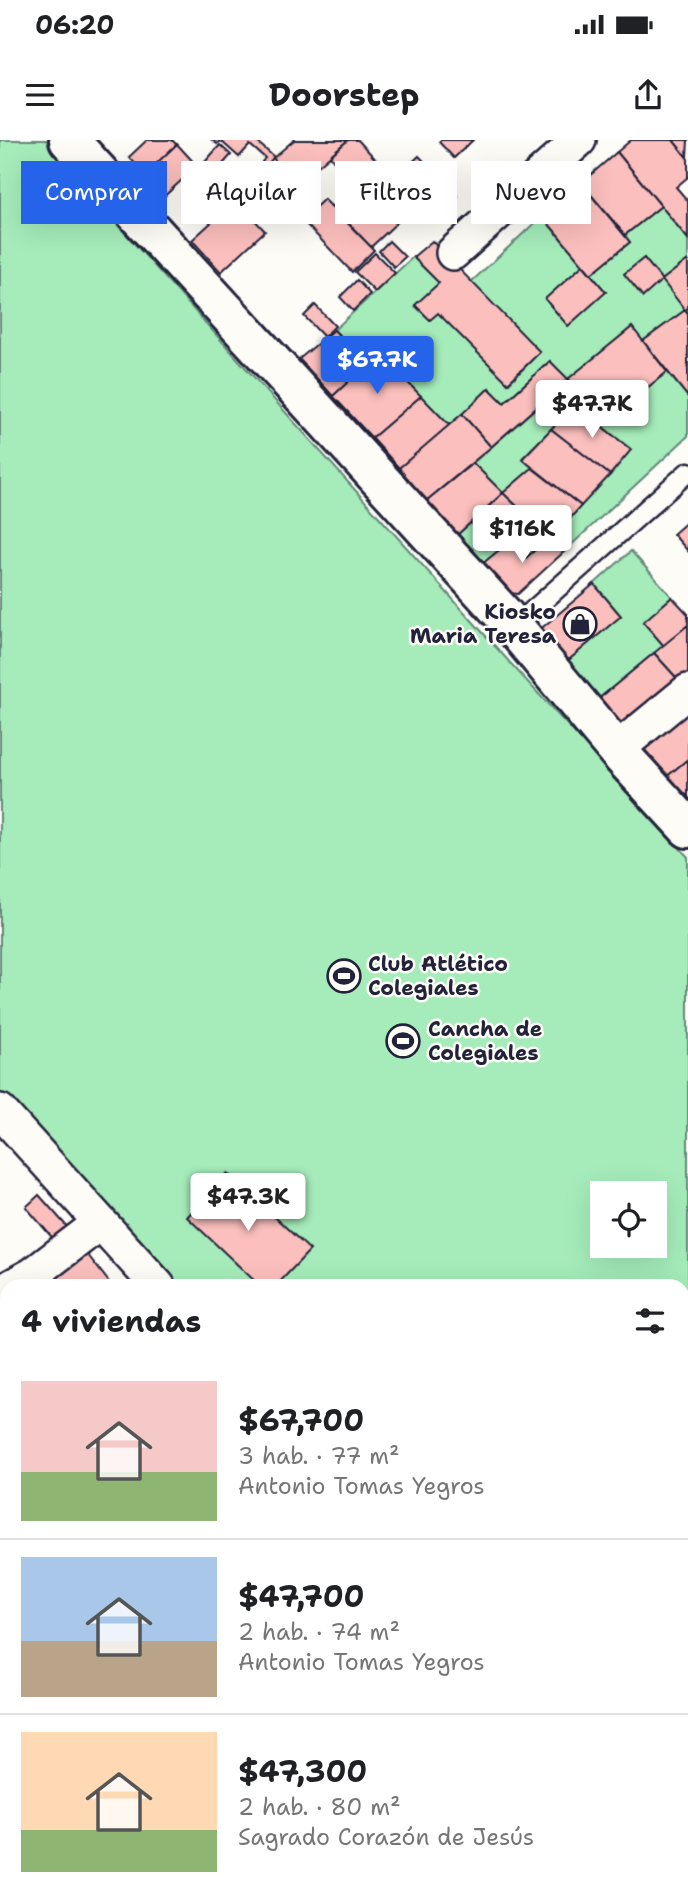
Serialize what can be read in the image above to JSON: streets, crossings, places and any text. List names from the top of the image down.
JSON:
{
  "places": {
    "shop": ["Kiosko Maria Teresa"],
    "sports": ["Club Atlético Colegiales", "Cancha de Colegiales"]
  },
  "page": {
    "status": "06:20",
    "header": "Doorstep",
    "chip": [
      "Comprar",
      "Alquilar",
      "Filtros",
      "Nuevo"
    ],
    "price": [
      "$67.7K",
      "$47.7K",
      "$116K",
      "$47.3K"
    ],
    "heading": "4 viviendas",
    "list": [
      {
        "name": "$67,700",
        "note": "3 hab. · 77 m² · Antonio Tomas Yegros"
      },
      {
        "name": "$47,700",
        "note": "2 hab. · 74 m² · Antonio Tomas Yegros"
      },
      {
        "name": "$47,300",
        "note": "2 hab. · 80 m² · Sagrado Corazón de Jesús"
      }
    ]
  }
}
